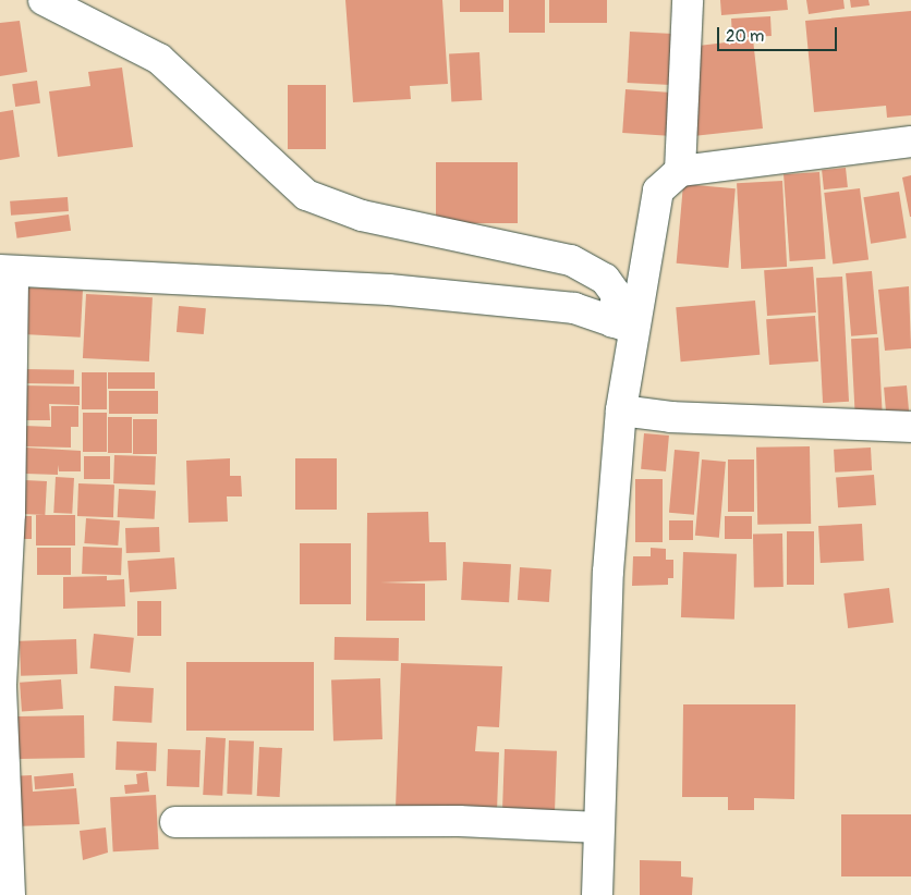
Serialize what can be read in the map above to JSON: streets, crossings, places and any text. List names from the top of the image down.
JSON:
{
  "scale_bar": "20 m"
}
